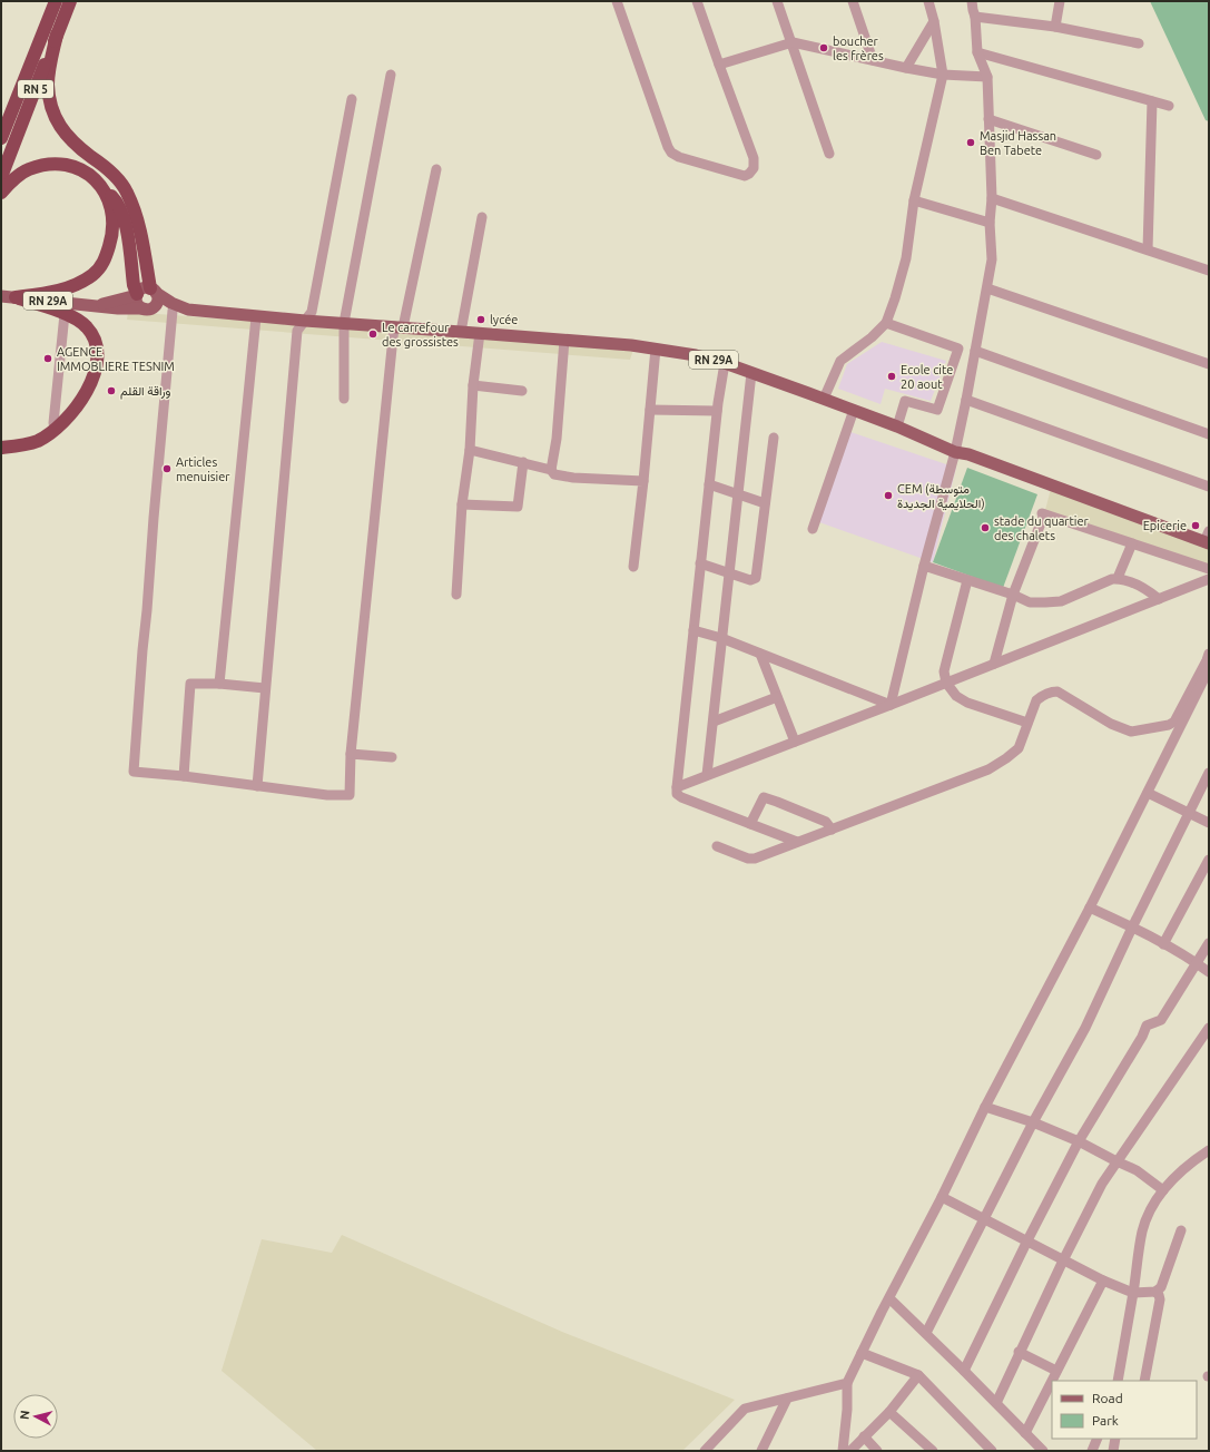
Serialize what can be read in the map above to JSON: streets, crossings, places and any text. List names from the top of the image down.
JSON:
{
  "streets": {
    "highway": ["RN 5"],
    "main road": ["RN 29A"]
  },
  "places": [
    "boucher les frères",
    "Masjid Hassan Ben Tabete",
    "lycée",
    "Le carrefour des grossistes",
    "AGENCE IMMOBLIERE TESNIM",
    "Ecole cite 20 aout",
    "وراقة القلم",
    "Articles menuisier",
    "CEM (متوسطة الحلايمية الجديدة)",
    "Epicerie",
    "stade du quartier des chalets"
  ],
  "legend": ["Road", "Park"],
  "north": "left"
}
